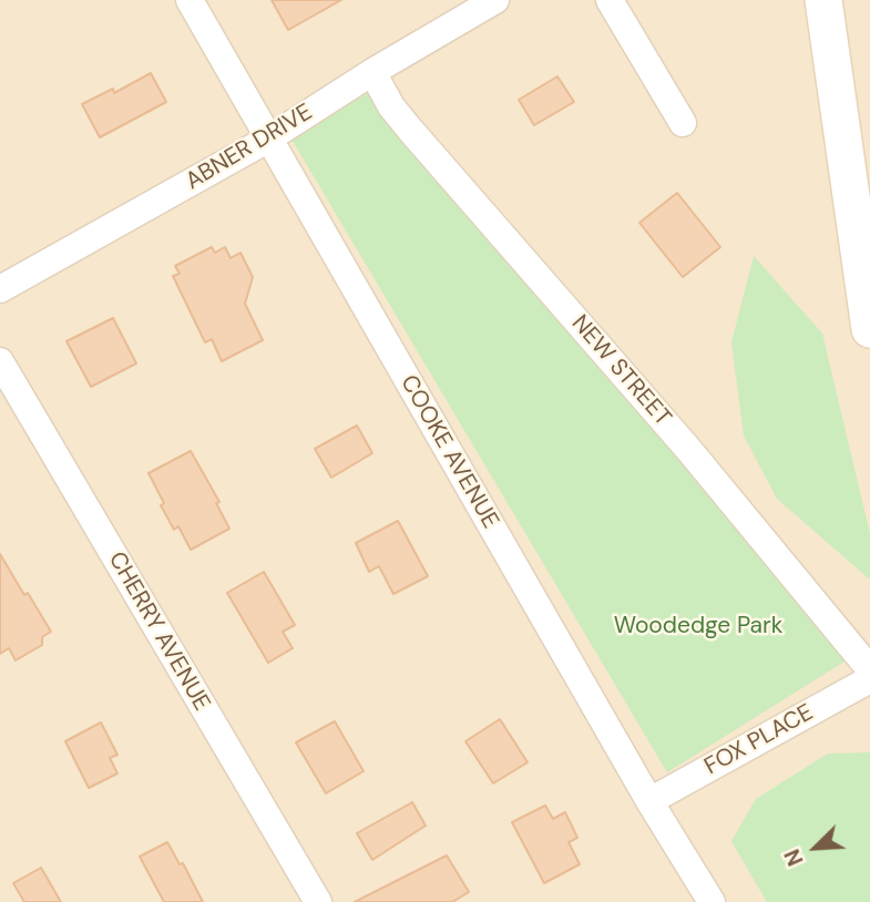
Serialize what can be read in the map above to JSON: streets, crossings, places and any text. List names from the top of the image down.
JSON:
{
  "streets": {
    "street": [
      "ABNER DRIVE",
      "NEW STREET",
      "COOKE AVENUE",
      "CHERRY AVENUE",
      "FOX PLACE"
    ]
  },
  "crossings": [
    ["ABNER DRIVE", "NEW STREET"],
    ["ABNER DRIVE", "COOKE AVENUE"],
    ["COOKE AVENUE", "FOX PLACE"]
  ],
  "parks": ["Woodedge Park"],
  "north": "bottom left"
}
